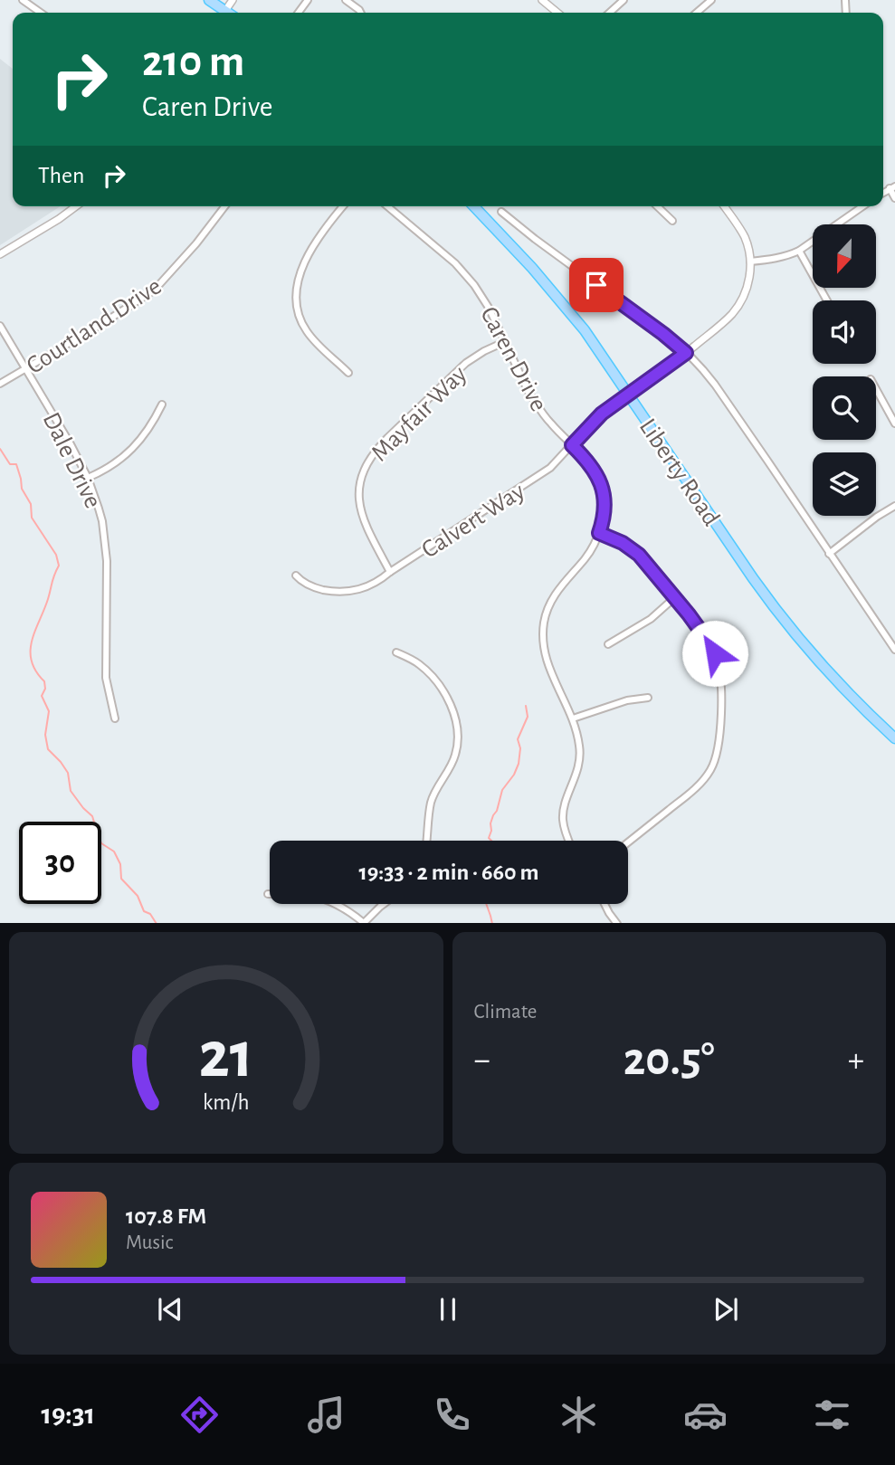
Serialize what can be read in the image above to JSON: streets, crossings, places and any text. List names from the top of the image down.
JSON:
{
  "streets": {
    "main road": ["Liberty Road"],
    "street": [
      "Courtland Drive",
      "Caren Drive",
      "Mayfair Way",
      "Dale Drive",
      "Calvert Way"
    ]
  },
  "crossings": [
    ["Courtland Drive", "Dale Drive"],
    ["Caren Drive", "Mayfair Way"],
    ["Caren Drive", "Calvert Way"],
    ["Mayfair Way", "Calvert Way"],
    ["Liberty Road", "Calvert Way"]
  ],
  "north": "bottom",
  "page": {
    "turn": ["210 m", "Caren Drive"],
    "then": "Then",
    "limit": "30",
    "trip": "19:33 · 2 min · 660 m",
    "tile": "Climate",
    "heat": ["−", "20.5°", "+"],
    "song": ["107.8 FM", "Music"],
    "tabs": "19:31",
    "gauge": ["21", "km/h"]
  }
}
